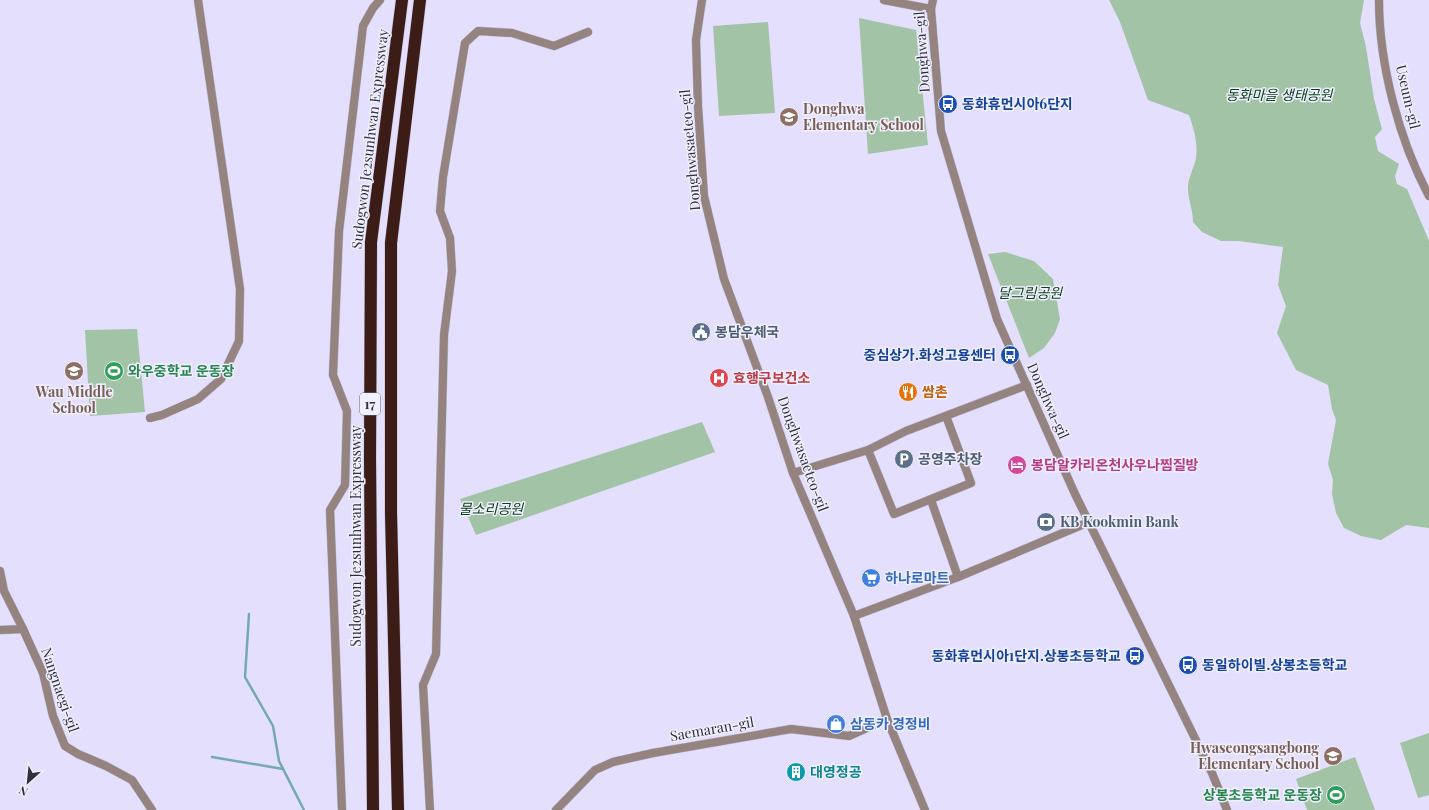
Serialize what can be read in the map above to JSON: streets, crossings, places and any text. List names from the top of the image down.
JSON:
{
  "streets": {
    "highway": ["Sudogwon Je2sunhwan Expressway", "17"],
    "street": [
      "Donghwa-gil",
      "Useum-gil",
      "Donghwasaeteo-gil",
      "Nangnaegi-gil",
      "Saemaran-gil"
    ]
  },
  "crossings": [
    ["Donghwasaeteo-gil", "Saemaran-gil"]
  ],
  "parks": ["동화마을 생태공원", "달그림공원", "물소리공원"],
  "places": {
    "bus stop": [
      "동화휴먼시아6단지",
      "중심상가.화성고용센터",
      "동화휴먼시아1단지.상봉초등학교",
      "동일하이빌.상봉초등학교"
    ],
    "school or university": ["Donghwa Elementary School", "Wau Middle School", "Hwaseongsangbong Elementary School"],
    "public building": ["봉담우체국"],
    "sports": ["와우중학교 운동장", "상봉초등학교 운동장"],
    "hospital": ["효행구보건소"],
    "restaurant": ["쌈촌"],
    "parking": ["공영주차장"],
    "hotel": ["봉담알카리온천사우나찜질방"],
    "bank": ["KB Kookmin Bank"],
    "supermarket": ["하나로마트"],
    "shop": ["삼동카 경정비"],
    "building": ["대영정공"]
  },
  "north": "bottom left"
}
